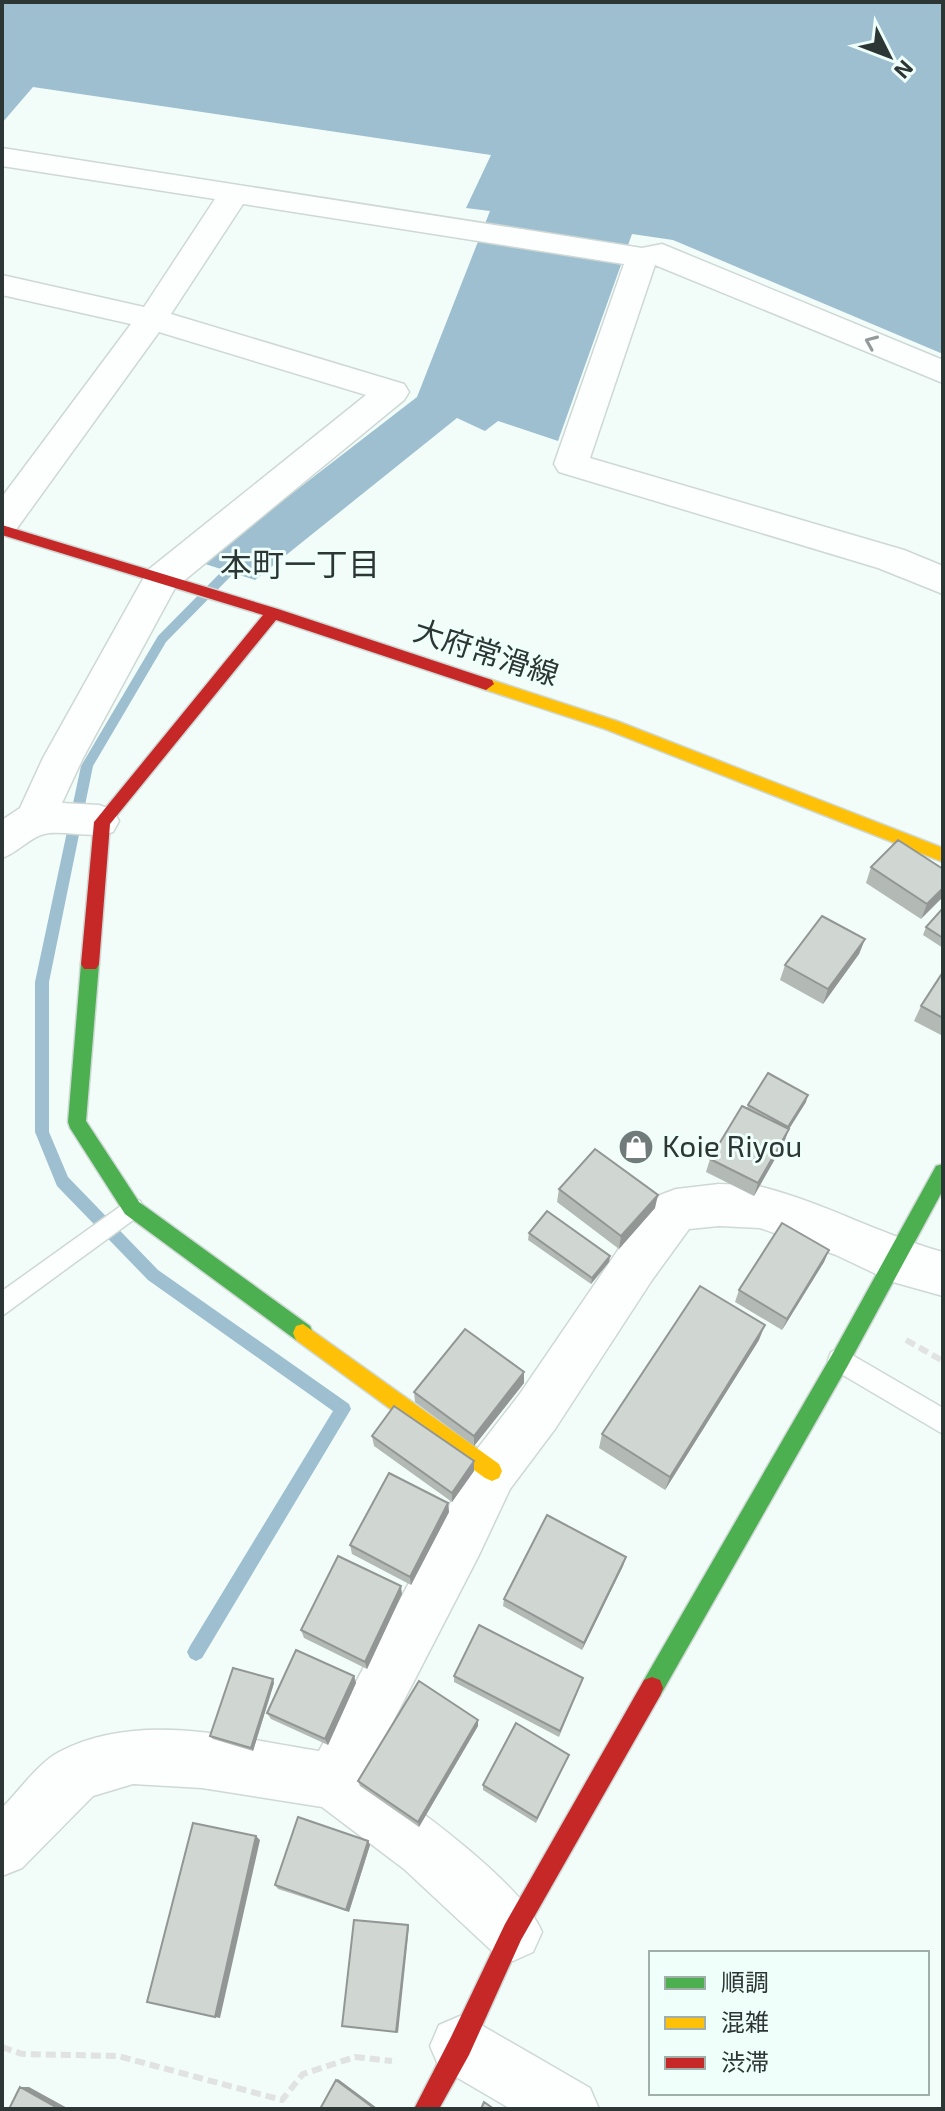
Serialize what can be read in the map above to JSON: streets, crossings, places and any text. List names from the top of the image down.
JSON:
{
  "streets": {
    "street": ["大府常滑線"]
  },
  "districts": ["本町一丁目"],
  "places": {
    "shop": ["Koie Riyou"]
  },
  "legend": ["順調", "混雑", "渋滞"],
  "north": "bottom right"
}
